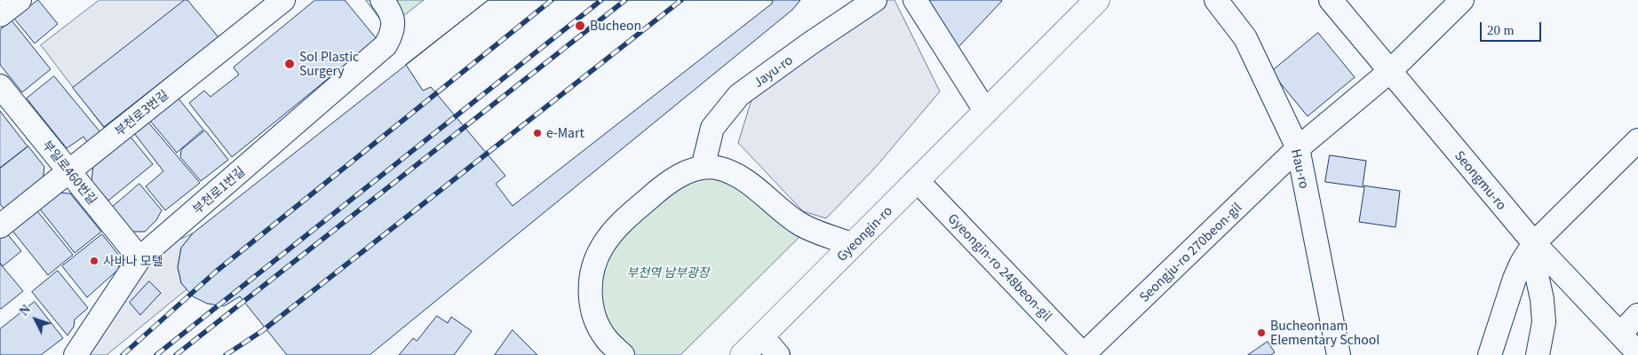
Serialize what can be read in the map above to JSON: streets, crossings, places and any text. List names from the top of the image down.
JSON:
{
  "streets": {
    "main road": ["Gyeongin-ro"],
    "street": [
      "Jayu-ro",
      "부천로3번길",
      "Hau-ro",
      "부일로460번길",
      "Seongmu-ro",
      "부천로1번길",
      "Seongju-ro 270beon-gil",
      "Gyeongin-ro 248beon-gil"
    ]
  },
  "crossings": [
    ["부천로3번길", "부일로460번길"],
    ["Hau-ro", "Seongju-ro 270beon-gil"],
    ["부일로460번길", "부천로1번길"],
    ["Seongmu-ro", "Seongju-ro 270beon-gil"],
    ["Gyeongin-ro", "Gyeongin-ro 248beon-gil"],
    ["Seongju-ro 270beon-gil", "Gyeongin-ro 248beon-gil"]
  ],
  "parks": ["부천역 남부광장"],
  "places": [
    "Bucheon",
    "Sol Plastic Surgery",
    "e-Mart",
    "사바나 모텔",
    "Bucheonnam Elementary School"
  ],
  "scale_bar": "20 m",
  "north": "top left"
}
